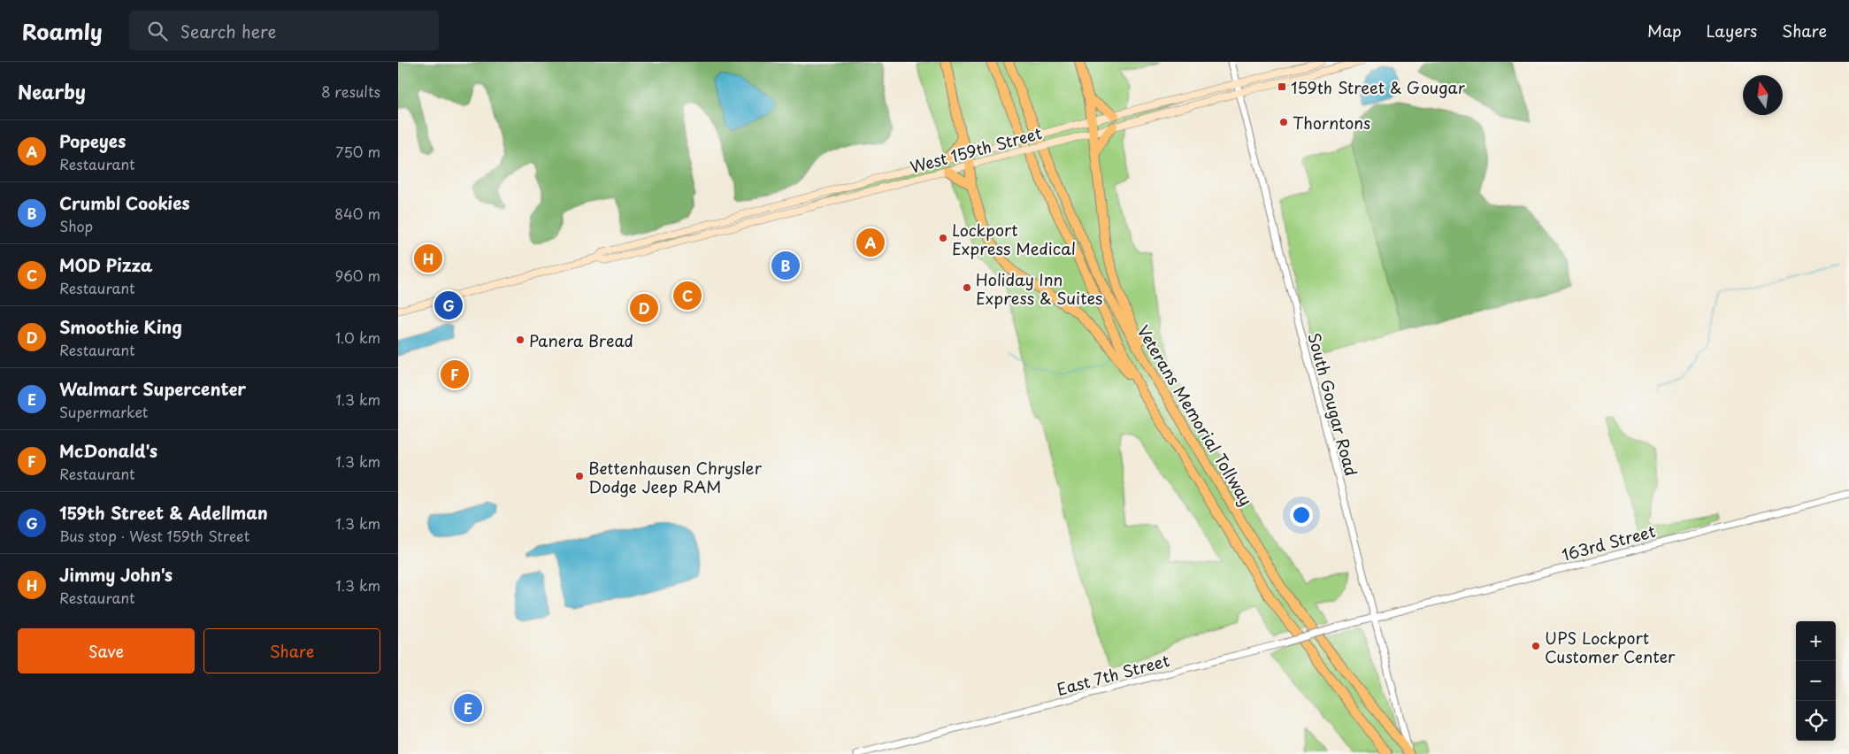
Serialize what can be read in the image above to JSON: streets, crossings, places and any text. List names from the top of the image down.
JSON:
{
  "streets": {
    "highway": ["Veterans Memorial Tollway"],
    "main road": ["West 159th Street"],
    "street": ["South Gougar Road", "163rd Street", "East 7th Street"]
  },
  "crossings": [
    ["West 159th Street", "South Gougar Road"],
    ["South Gougar Road", "Veterans Memorial Tollway"],
    ["South Gougar Road", "163rd Street"],
    ["South Gougar Road", "East 7th Street"],
    ["163rd Street", "East 7th Street"]
  ],
  "places": {
    "transit": ["159th Street & Gougar"],
    "other": [
      "Thorntons",
      "Lockport Express Medical",
      "Holiday Inn Express & Suites",
      "Panera Bread",
      "Bettenhausen Chrysler Dodge Jeep RAM",
      "UPS Lockport Customer Center"
    ]
  },
  "north": "top",
  "page": {
    "header": "Roamly",
    "search": "Search here",
    "nav": ["Map", "Layers", "Share"],
    "heading": ["Nearby", "8 results"],
    "list": [
      {
        "mark": "A",
        "name": "Popeyes",
        "note": "Restaurant",
        "value": "750 m"
      },
      {
        "mark": "B",
        "name": "Crumbl Cookies",
        "note": "Shop",
        "value": "840 m"
      },
      {
        "mark": "C",
        "name": "MOD Pizza",
        "note": "Restaurant",
        "value": "960 m"
      },
      {
        "mark": "D",
        "name": "Smoothie King",
        "note": "Restaurant",
        "value": "1.0 km"
      },
      {
        "mark": "E",
        "name": "Walmart Supercenter",
        "note": "Supermarket",
        "value": "1.3 km"
      },
      {
        "mark": "F",
        "name": "McDonald's",
        "note": "Restaurant",
        "value": "1.3 km"
      },
      {
        "mark": "G",
        "name": "159th Street & Adellman",
        "note": "Bus stop · West 159th Street",
        "value": "1.3 km"
      },
      {
        "mark": "H",
        "name": "Jimmy John's",
        "note": "Restaurant",
        "value": "1.3 km"
      }
    ],
    "pins": [
      "A",
      "H",
      "B",
      "C",
      "G",
      "D",
      "F",
      "E"
    ],
    "buttons": ["Save", "Share"],
    "map_buttons": ["+", "−"]
  }
}
